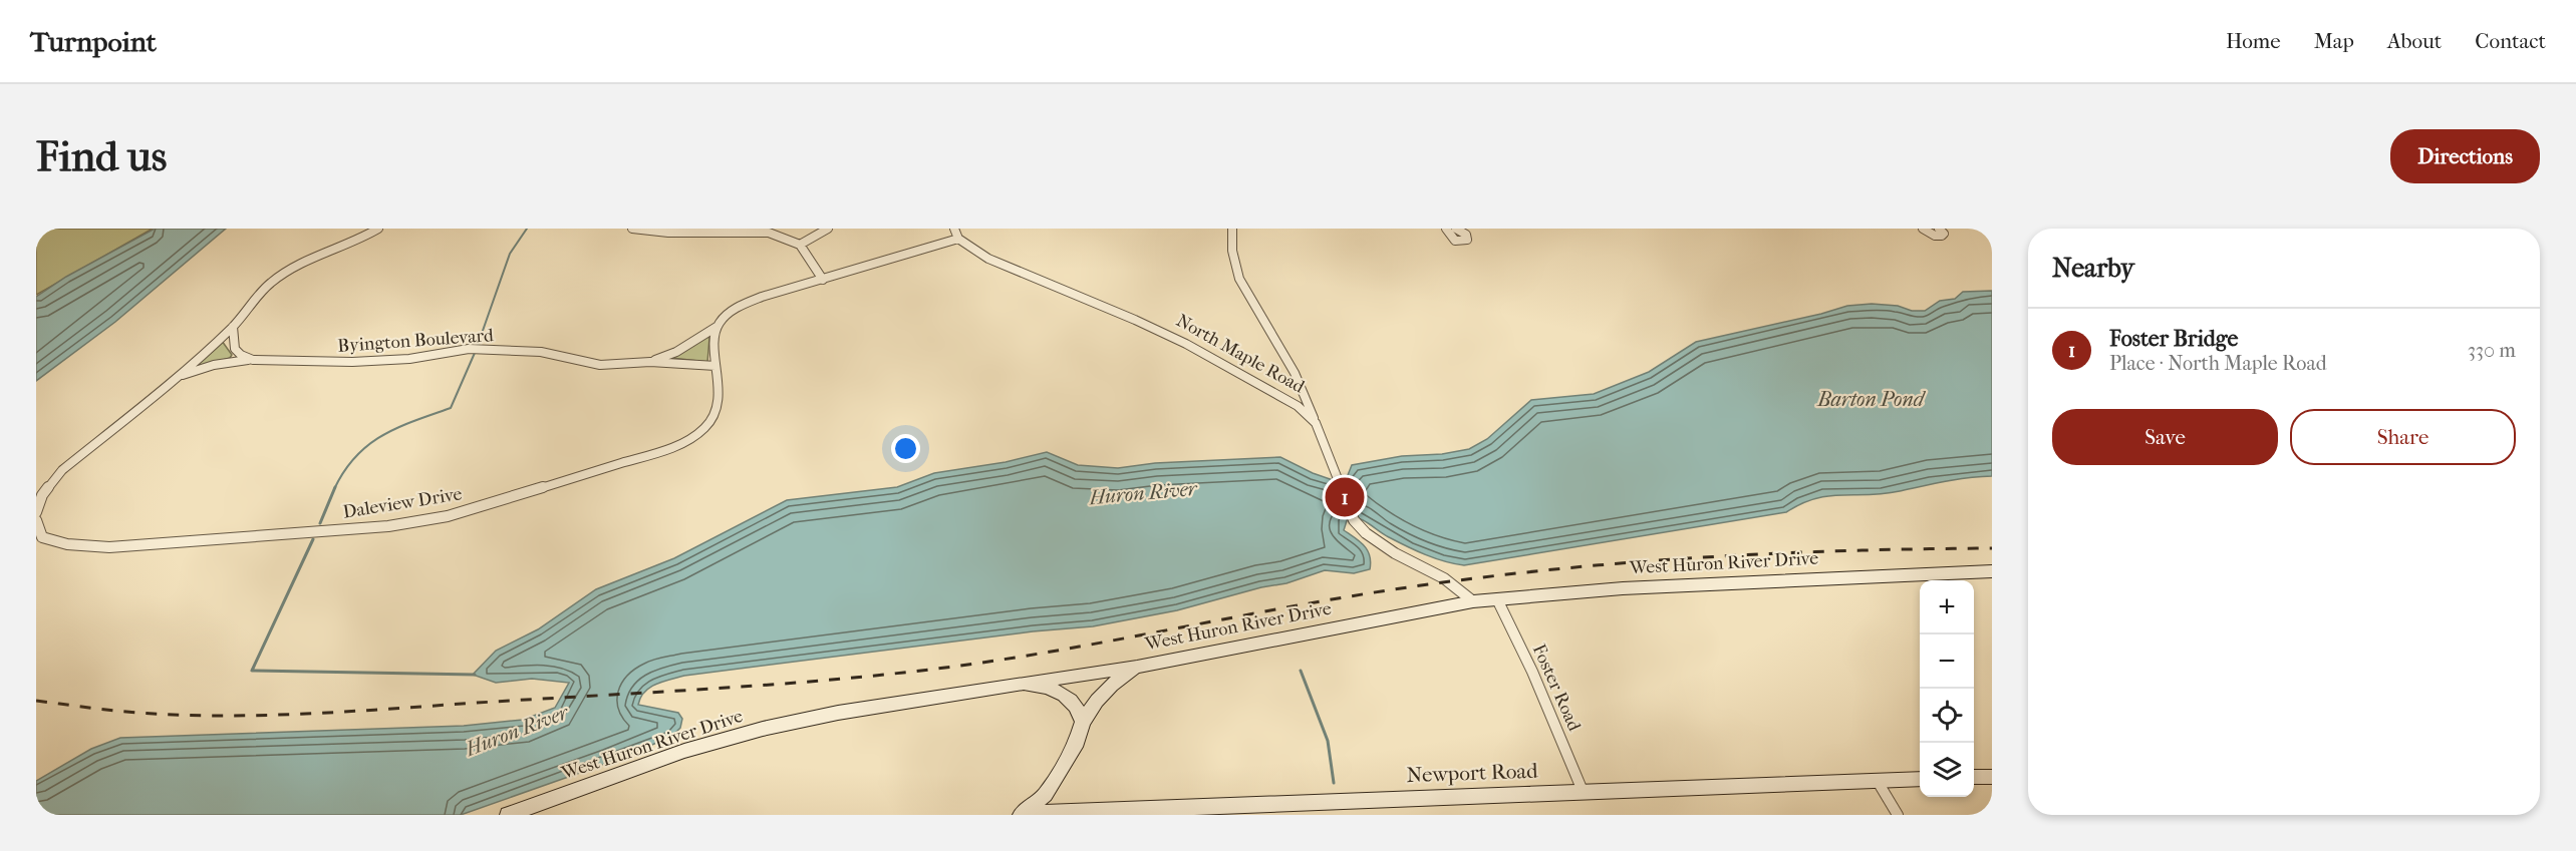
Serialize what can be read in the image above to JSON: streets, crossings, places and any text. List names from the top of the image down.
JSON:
{
  "streets": {
    "street": [
      "Byington Boulevard",
      "North Maple Road",
      "Daleview Drive",
      "West Huron River Drive",
      "Foster Road",
      "Newport Road"
    ]
  },
  "crossings": [
    ["Byington Boulevard", "North Maple Road"],
    ["Byington Boulevard", "Daleview Drive"],
    ["North Maple Road", "West Huron River Drive"],
    ["West Huron River Drive", "Foster Road"],
    ["Foster Road", "Newport Road"]
  ],
  "water": ["Barton Pond", "Huron River"],
  "page": {
    "header": "Turnpoint",
    "nav": [
      "Home",
      "Map",
      "About",
      "Contact"
    ],
    "buttons": [
      "Directions",
      ["Save", "Share"]
    ],
    "title": "Find us",
    "heading": "Nearby",
    "list": [
      {
        "mark": "1",
        "name": "Foster Bridge",
        "note": "Place · North Maple Road",
        "value": "330 m"
      }
    ],
    "pins": "1",
    "map_buttons": ["+", "−"]
  }
}
